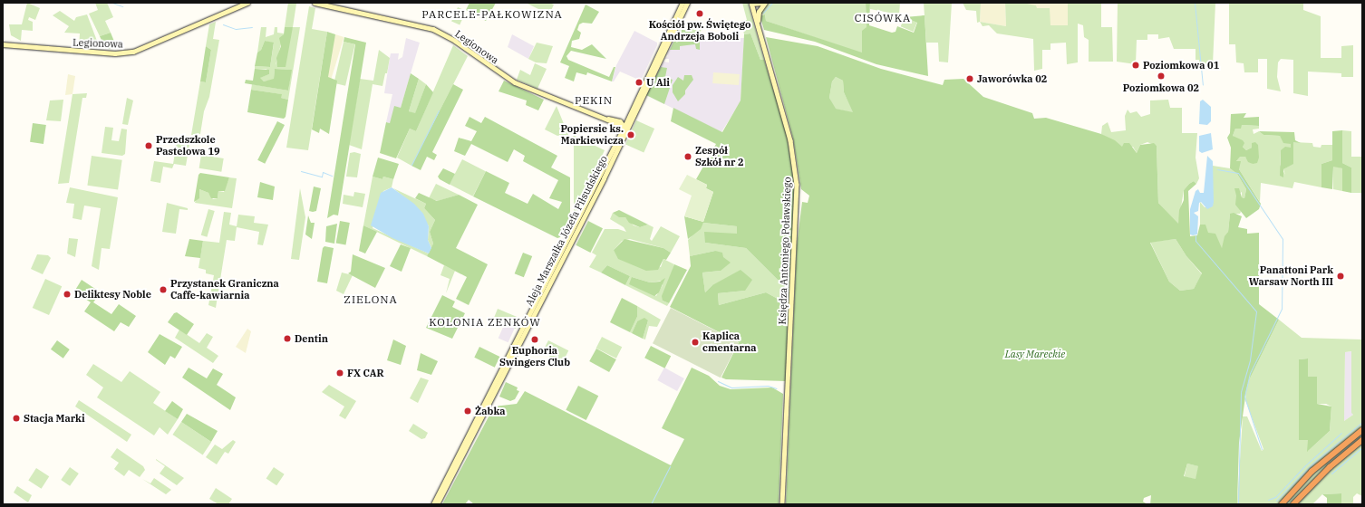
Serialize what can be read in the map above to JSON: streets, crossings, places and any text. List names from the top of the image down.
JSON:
{
  "streets": {
    "main road": ["Legionowa", "Aleja Marszałka Józefa Piłsudskiego", "Księdza Antoniego Poławskiego"]
  },
  "crossings": [
    ["Legionowa", "Aleja Marszałka Józefa Piłsudskiego"]
  ],
  "districts": [
    "PARCELE-PAŁKOWIZNA",
    "CISÓWKA",
    "PEKIN",
    "ZIELONA",
    "KOLONIA ZENKÓW"
  ],
  "parks": ["Lasy Mareckie"],
  "places": [
    "Kościół pw. Świętego Andrzeja Boboli",
    "Poziomkowa 01",
    "Poziomkowa 02",
    "Jaworówka 02",
    "U Ali",
    "Popiersie ks. Markiewicza",
    "Przedszkole Pastelowa 19",
    "Zespół Szkół nr 2",
    "Panattoni Park Warsaw North III",
    "Przystanek Graniczna Caffe-kawiarnia",
    "Deliktesy Noble",
    "Dentin",
    "Euphoria Swingers Club",
    "Kaplica cmentarna",
    "FX CAR",
    "Żabka",
    "Stacja Marki"
  ]
}
